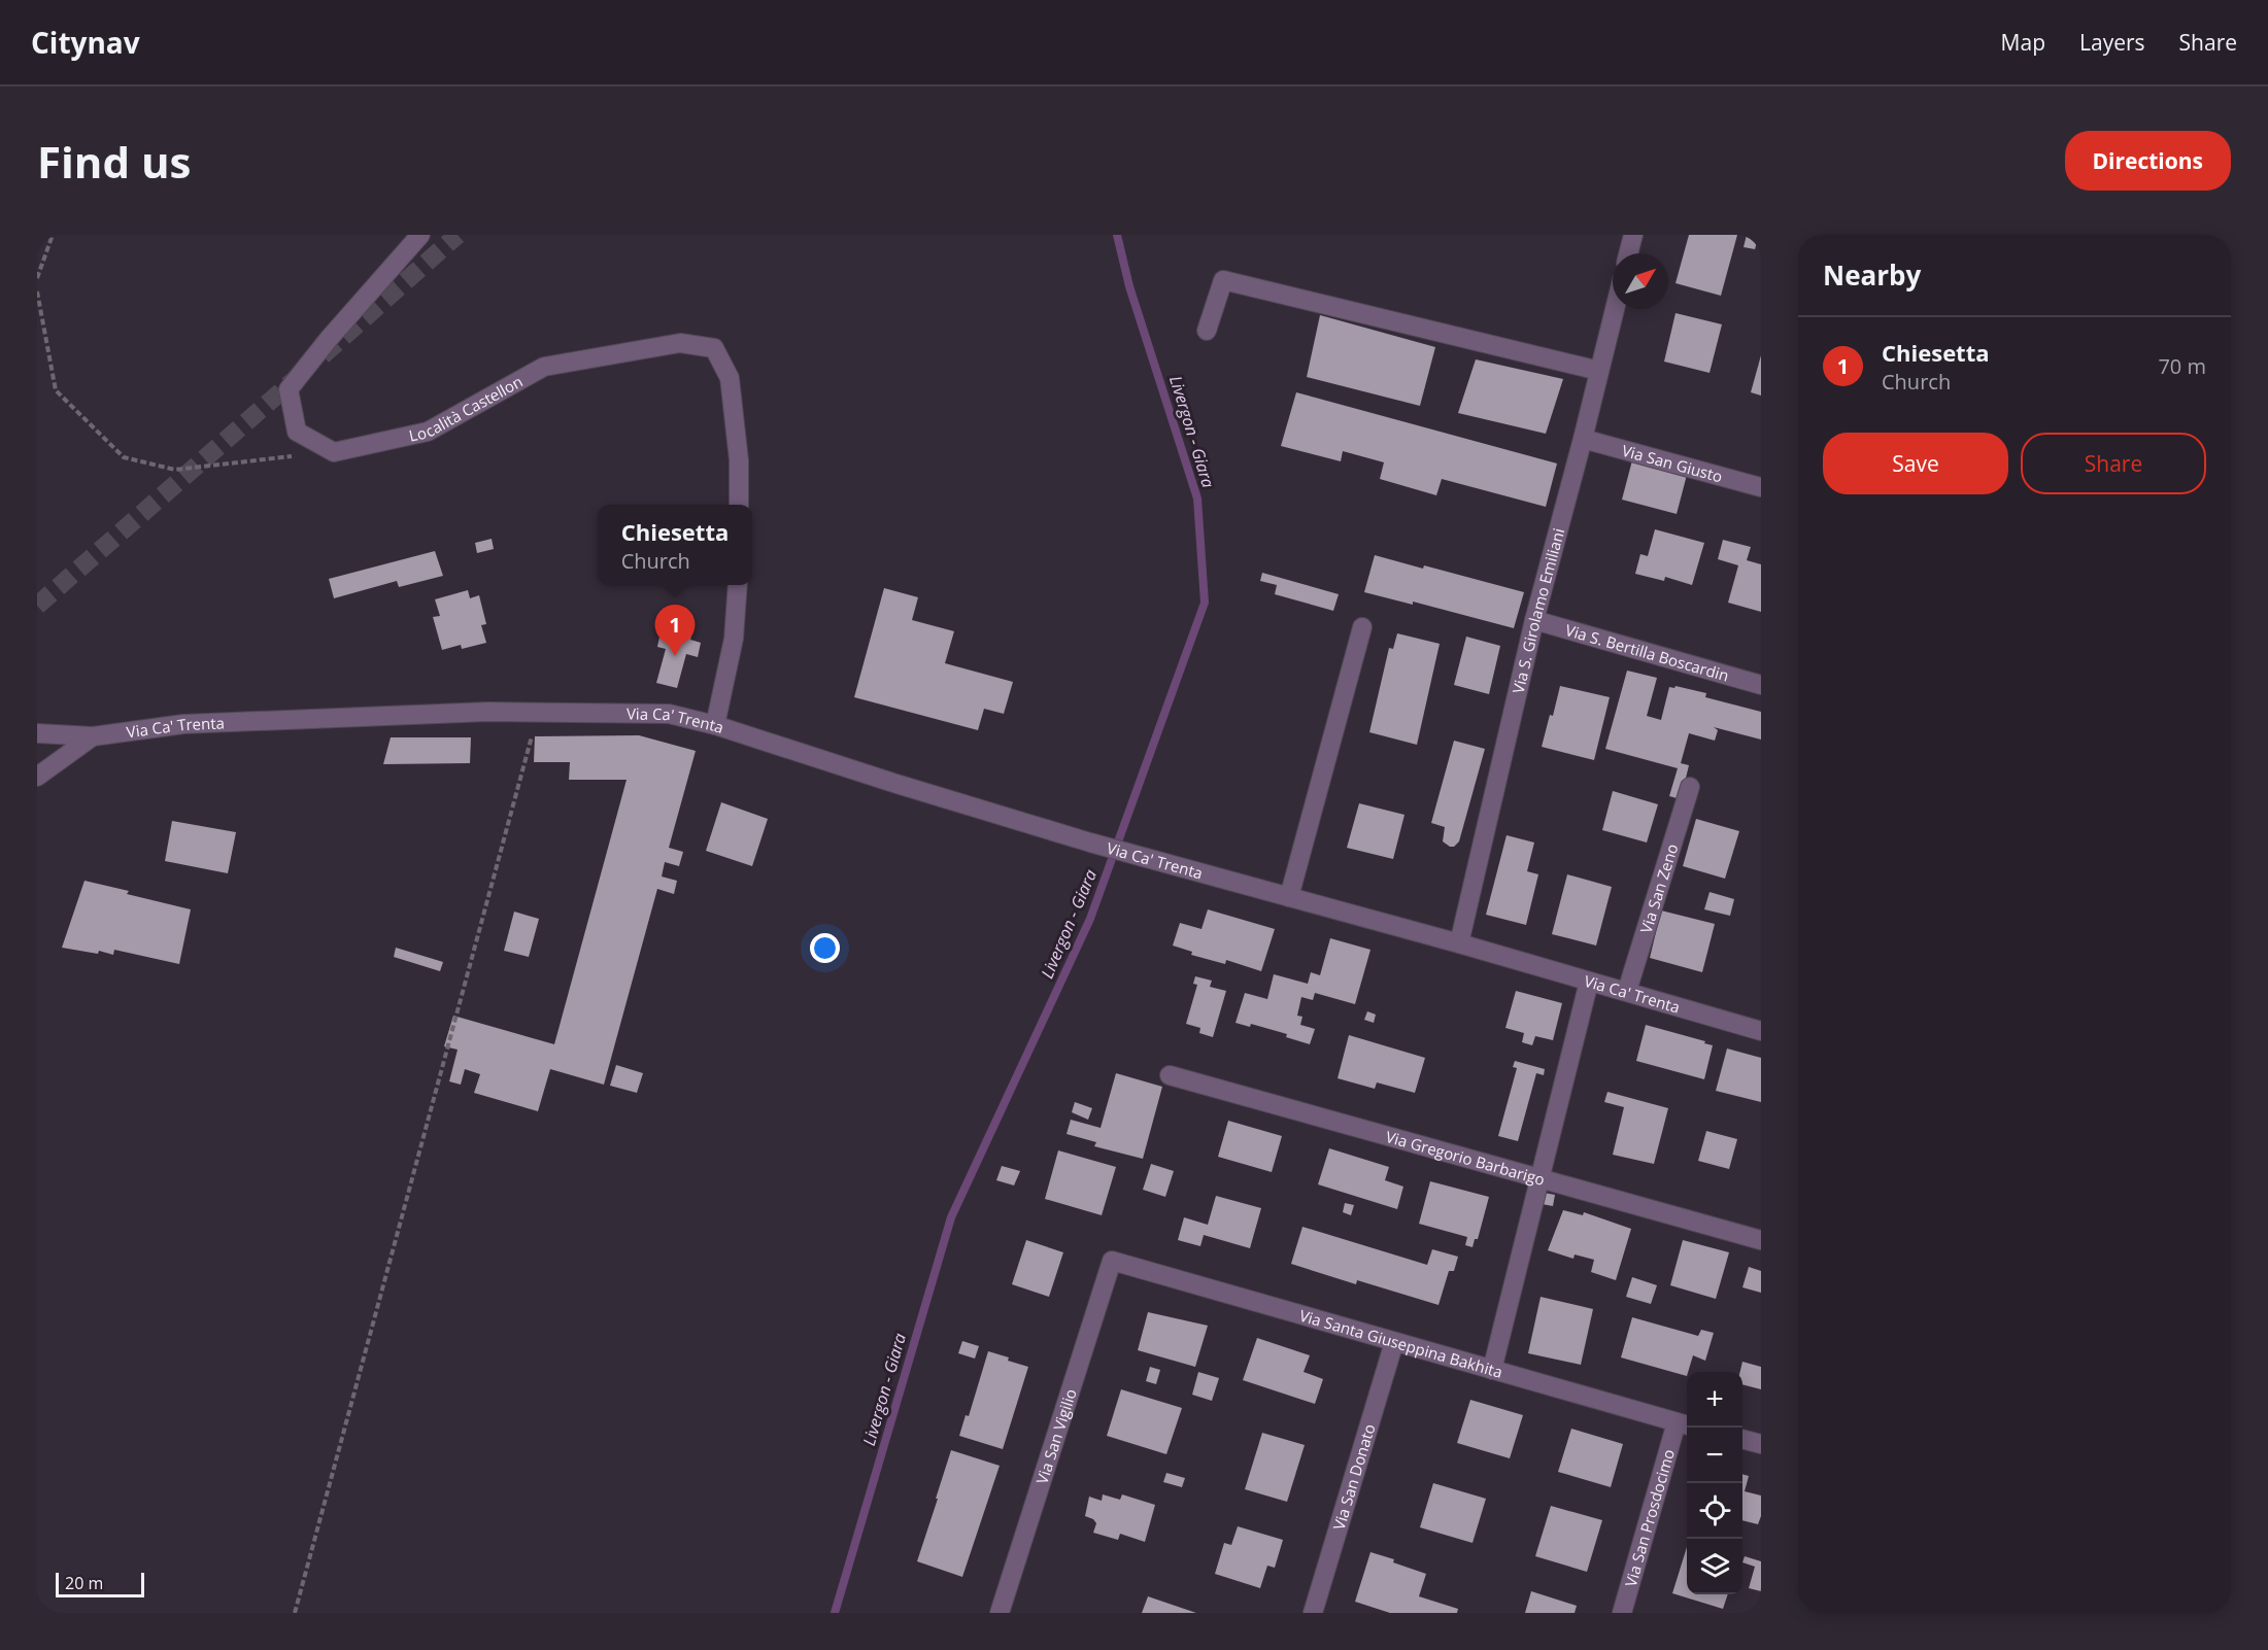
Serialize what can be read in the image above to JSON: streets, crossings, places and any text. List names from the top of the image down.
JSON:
{
  "streets": {
    "street": [
      "Località Castellon",
      "Via San Giusto",
      "Via S. Girolamo Emiliani",
      "Via S. Bertilla Boscardin",
      "Via Ca' Trenta",
      "Via San Zeno",
      "Via Gregorio Barbarigo",
      "Via Santa Giuseppina Bakhita",
      "Via San Vigilio",
      "Via San Donato",
      "Via San Prosdocimo"
    ]
  },
  "crossings": [
    ["Via San Giusto", "Via S. Girolamo Emiliani"],
    ["Via S. Girolamo Emiliani", "Via S. Bertilla Boscardin"],
    ["Via S. Girolamo Emiliani", "Via Ca' Trenta"],
    ["Via Ca' Trenta", "Via San Zeno"],
    ["Via Santa Giuseppina Bakhita", "Via San Vigilio"],
    ["Via Santa Giuseppina Bakhita", "Via San Donato"],
    ["Via Santa Giuseppina Bakhita", "Via San Prosdocimo"]
  ],
  "water": ["Livergon - Giara"],
  "scale_bar": "20 m",
  "north": "top right",
  "page": {
    "header": "Citynav",
    "nav": ["Map", "Layers", "Share"],
    "buttons": [
      "Directions",
      ["Save", "Share"]
    ],
    "title": "Find us",
    "heading": "Nearby",
    "list": [
      {
        "mark": "1",
        "name": "Chiesetta",
        "note": "Church",
        "value": "70 m"
      }
    ],
    "popup": ["Chiesetta", "Church"],
    "pins": "1",
    "map_buttons": ["+", "−"],
    "scale": "20 m"
  }
}
